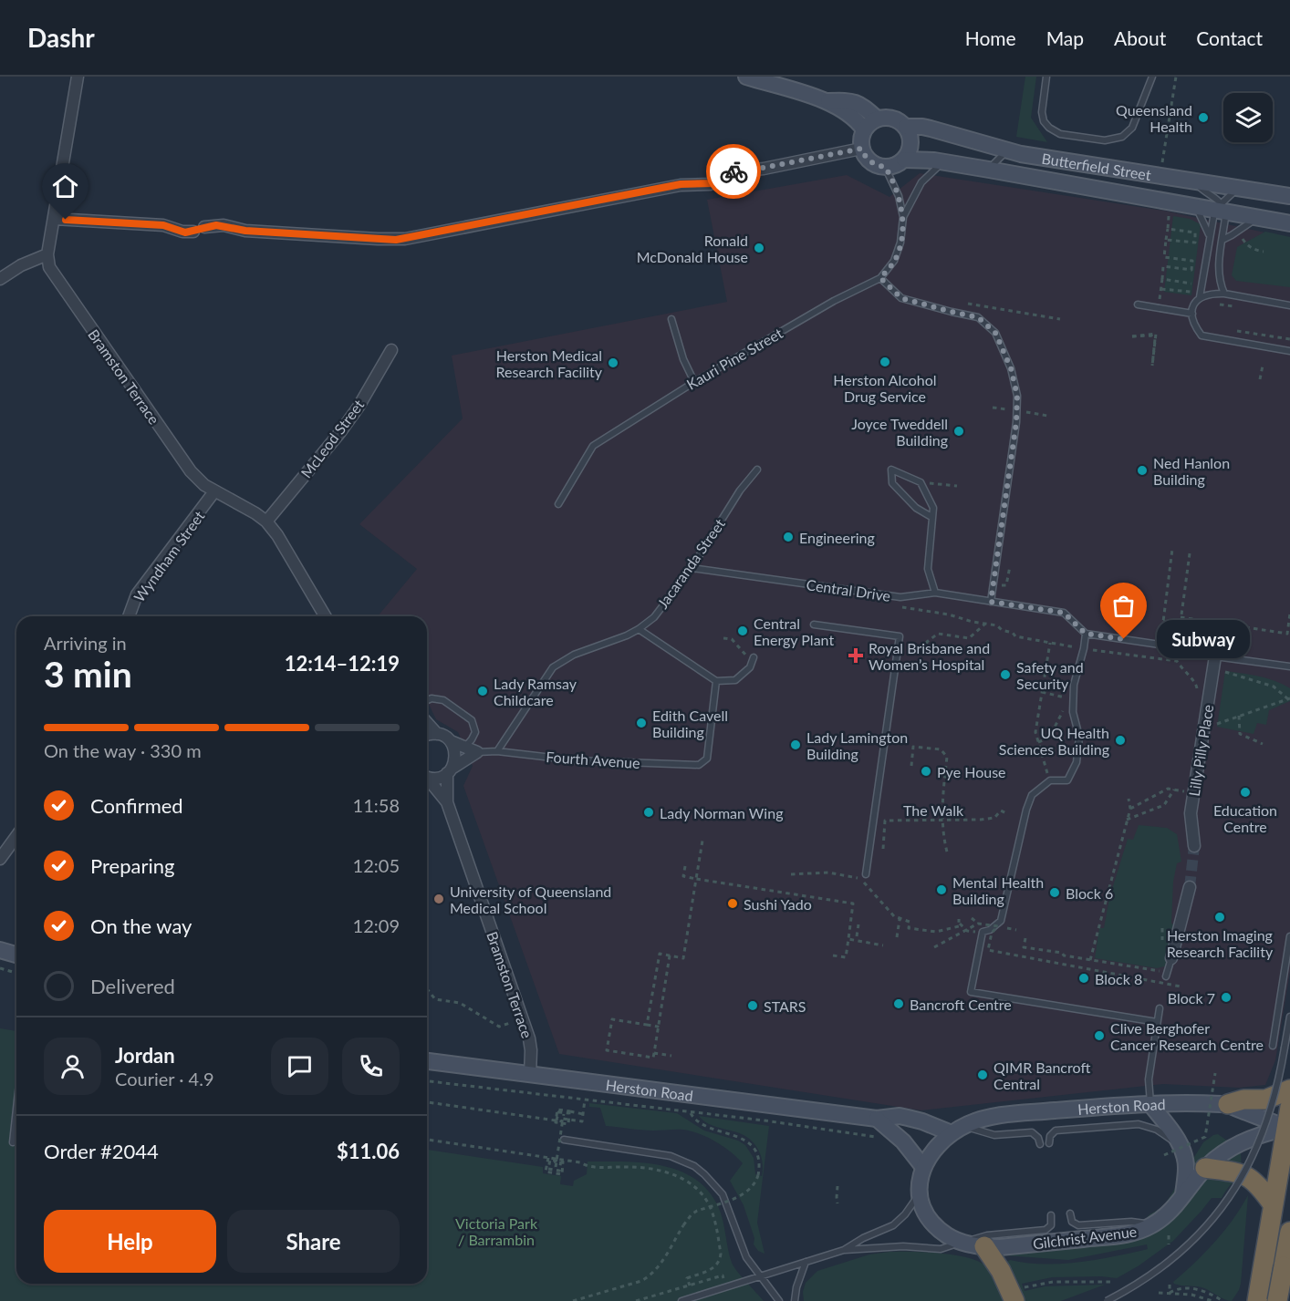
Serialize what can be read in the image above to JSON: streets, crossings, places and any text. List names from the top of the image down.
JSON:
{
  "streets": {
    "main road": ["Butterfield Street", "Herston Road", "Gilchrist Avenue"],
    "street": [
      "Bramston Terrace",
      "McLeod Street",
      "Wyndham Street",
      "Lilly Pilly Place",
      "Fourth Avenue"
    ],
    "lane": ["Kauri Pine Street", "Jacaranda Street", "Central Drive"],
    "path": ["The Walk"]
  },
  "crossings": [
    ["Bramston Terrace", "McLeod Street"],
    ["Bramston Terrace", "Wyndham Street"],
    ["Bramston Terrace", "Fourth Avenue"],
    ["Bramston Terrace", "Herston Road"],
    ["Jacaranda Street", "Central Drive"],
    ["Jacaranda Street", "Fourth Avenue"],
    ["Herston Road", "Gilchrist Avenue"]
  ],
  "parks": ["Victoria Park / Barrambin"],
  "places": {
    "other": [
      "Queensland Health",
      "Ronald McDonald House",
      "Herston Alcohol Drug Service",
      "Herston Medical Research Facility",
      "Joyce Tweddell Building",
      "Ned Hanlon Building",
      "Engineering",
      "Central Energy Plant",
      "Subway",
      "Safety and Security",
      "Lady Ramsay Childcare",
      "Edith Cavell Building",
      "UQ Health Sciences Building",
      "Lady Lamington Building",
      "Pye House",
      "Education Centre",
      "Lady Norman Wing",
      "Mental Health Building",
      "Block 6",
      "University of Queensland Medical School",
      "Sushi Yado",
      "Herston Imaging Research Facility",
      "Block 8",
      "Block 7",
      "Bancroft Centre",
      "STARS",
      "Clive Berghofer Cancer Research Centre",
      "QIMR Bancroft Central"
    ],
    "health": ["Royal Brisbane and Women’s Hospital"]
  },
  "page": {
    "header": "Dashr",
    "nav": [
      "Home",
      "Map",
      "About",
      "Contact"
    ],
    "heading": ["3 min", "Arriving in", "12:14–12:19"],
    "panel": [
      "Jordan",
      "Courier · 4.9",
      "Order #2044",
      "$11.06"
    ],
    "bubble": "Subway",
    "bar": "On the way · 330 m",
    "list": [
      ["Confirmed", "11:58"],
      ["Preparing", "12:05"],
      ["On the way", "12:09"],
      "Delivered"
    ],
    "buttons": ["Help", "Share"]
  }
}
